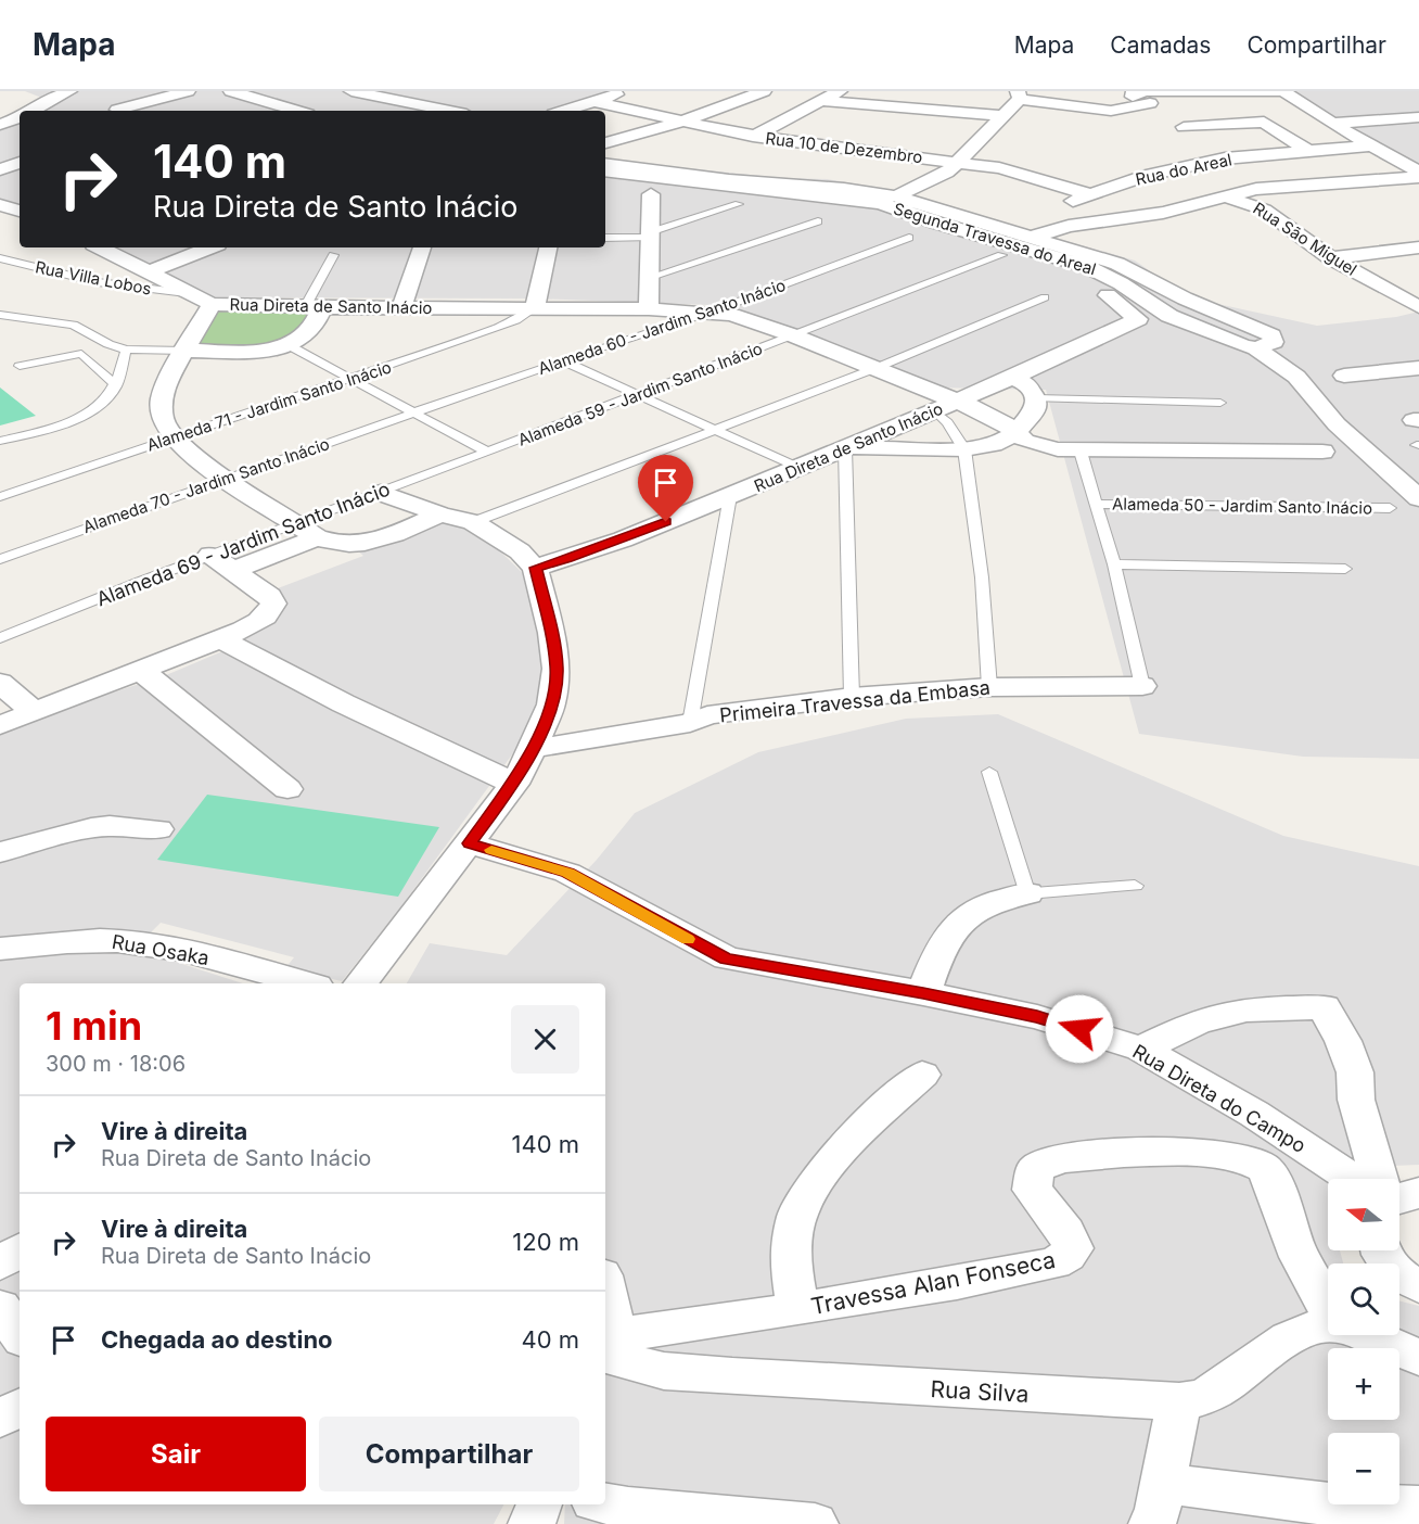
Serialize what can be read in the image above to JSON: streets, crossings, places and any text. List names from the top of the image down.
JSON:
{
  "streets": {
    "street": [
      "Rua 10 de Dezembro",
      "Rua do Areal",
      "Segunda Travessa do Areal",
      "Rua São Miguel",
      "Rua Direta de Santo Inácio",
      "Primeira Travessa da Embasa",
      "Rua Osaka",
      "Rua Direta do Campo",
      "Travessa Alan Fonseca",
      "Rua Silva"
    ],
    "lane": [
      "Rua Villa Lobos",
      "Alameda 60 - Jardim Santo Inácio",
      "Alameda 59 - Jardim Santo Inácio",
      "Alameda 71 - Jardim Santo Inácio",
      "Alameda 70 - Jardim Santo Inácio",
      "Alameda 50 - Jardim Santo Inácio",
      "Alameda 69 - Jardim Santo Inácio"
    ]
  },
  "crossings": [
    ["Rua 10 de Dezembro", "Rua do Areal"],
    ["Rua do Areal", "Rua São Miguel"],
    ["Rua Villa Lobos", "Rua Direta de Santo Inácio"],
    ["Rua Direta de Santo Inácio", "Alameda 60 - Jardim Santo Inácio"],
    ["Rua Direta de Santo Inácio", "Alameda 59 - Jardim Santo Inácio"],
    ["Rua Direta de Santo Inácio", "Alameda 71 - Jardim Santo Inácio"],
    ["Alameda 60 - Jardim Santo Inácio", "Alameda 70 - Jardim Santo Inácio"],
    ["Alameda 59 - Jardim Santo Inácio", "Alameda 69 - Jardim Santo Inácio"],
    ["Travessa Alan Fonseca", "Rua Silva"]
  ],
  "north": "left",
  "page": {
    "header": "Mapa",
    "nav": ["Mapa", "Camadas", "Compartilhar"],
    "turn": ["140 m", "Rua Direta de Santo Inácio"],
    "heading": ["1 min", "300 m · 18:06"],
    "list": [
      {
        "name": "Vire à direita",
        "note": "Rua Direta de Santo Inácio",
        "value": "140 m"
      },
      {
        "name": "Vire à direita",
        "note": "Rua Direta de Santo Inácio",
        "value": "120 m"
      },
      {
        "name": "Chegada ao destino",
        "value": "40 m"
      }
    ],
    "map_buttons": ["+", "−"],
    "buttons": ["Sair", "Compartilhar"]
  }
}
